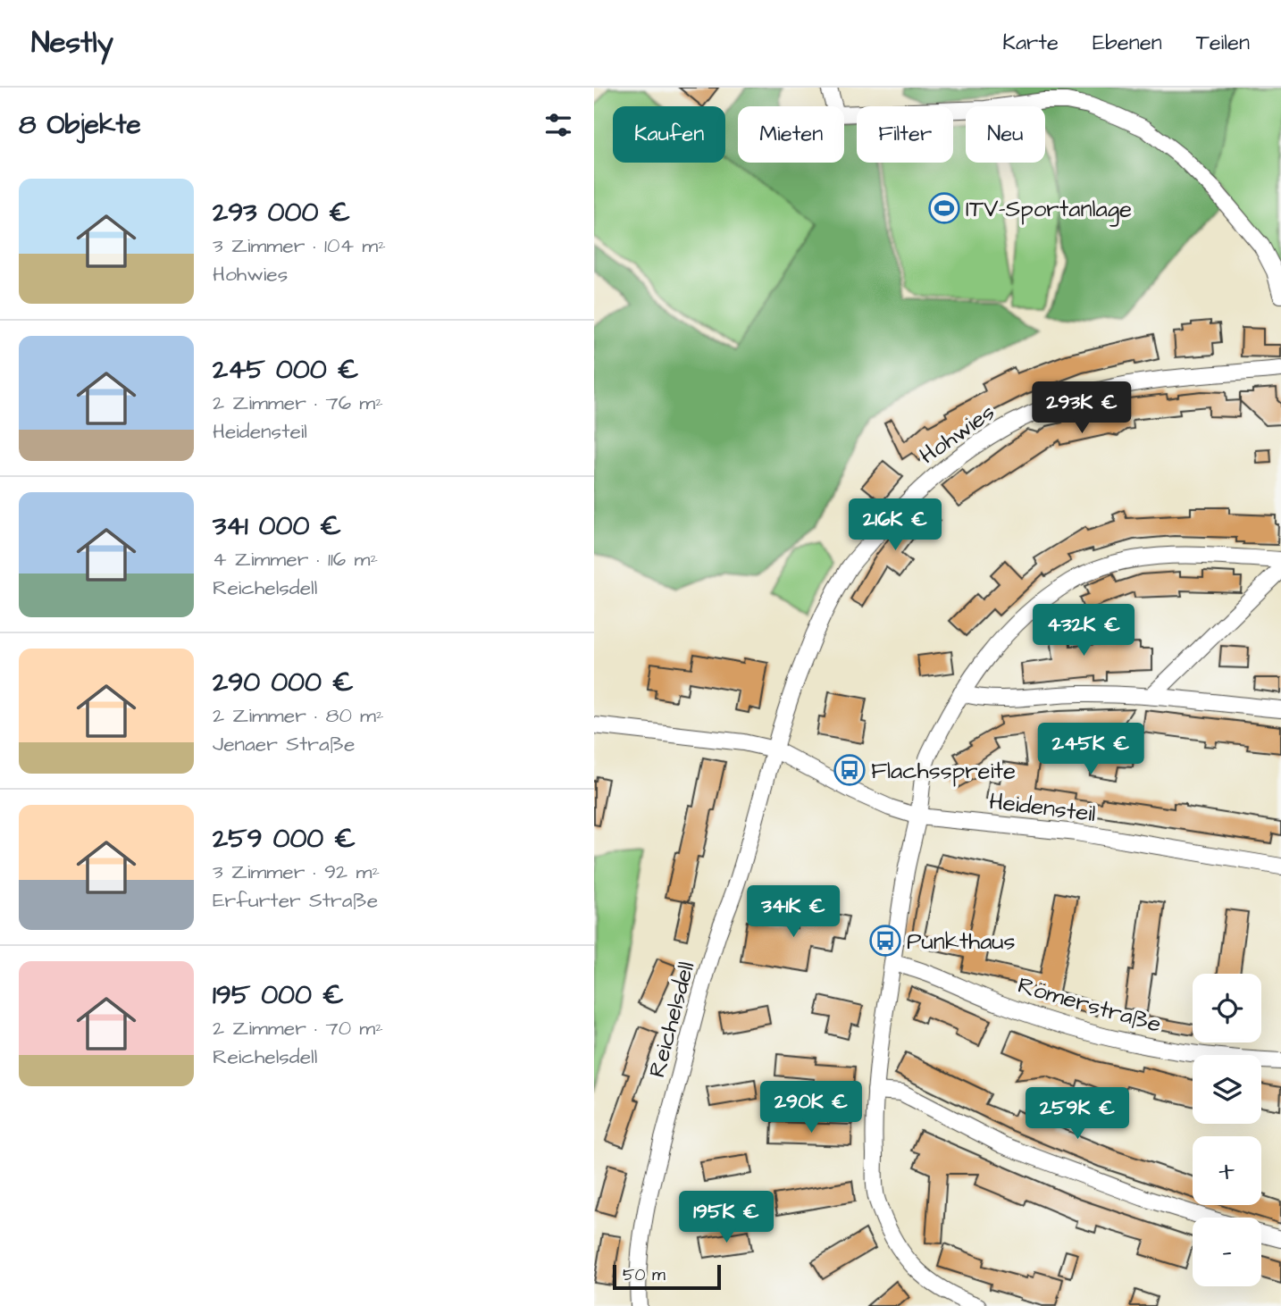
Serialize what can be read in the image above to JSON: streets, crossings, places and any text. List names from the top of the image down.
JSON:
{
  "streets": {
    "street": [
      "Hohwies",
      "Heidensteil",
      "Römerstraße",
      "Reichelsdell"
    ]
  },
  "crossings": [
    ["Hohwies", "Heidensteil"],
    ["Hohwies", "Reichelsdell"],
    ["Heidensteil", "Reichelsdell"]
  ],
  "places": {
    "sports": ["ITV-Sportanlage"],
    "bus stop": ["Flachsspreite", "Punkthaus"]
  },
  "scale_bar": "50 m",
  "page": {
    "header": "Nestly",
    "nav": ["Karte", "Ebenen", "Teilen"],
    "heading": "8 Objekte",
    "chip": [
      "Kaufen",
      "Mieten",
      "Filter",
      "Neu"
    ],
    "list": [
      {
        "name": "293 000 €",
        "note": "3 Zimmer · 104 m² · Hohwies"
      },
      {
        "name": "245 000 €",
        "note": "2 Zimmer · 76 m² · Heidensteil"
      },
      {
        "name": "341 000 €",
        "note": "4 Zimmer · 116 m² · Reichelsdell"
      },
      {
        "name": "290 000 €",
        "note": "2 Zimmer · 80 m² · Jenaer Straße"
      },
      {
        "name": "259 000 €",
        "note": "3 Zimmer · 92 m² · Erfurter Straße"
      },
      {
        "name": "195 000 €",
        "note": "2 Zimmer · 70 m² · Reichelsdell"
      }
    ],
    "price": [
      "293K €",
      "216K €",
      "432K €",
      "245K €",
      "341K €",
      "290K €",
      "259K €",
      "195K €"
    ],
    "map_buttons": ["+", "−"],
    "scale": "50 m"
  }
}
